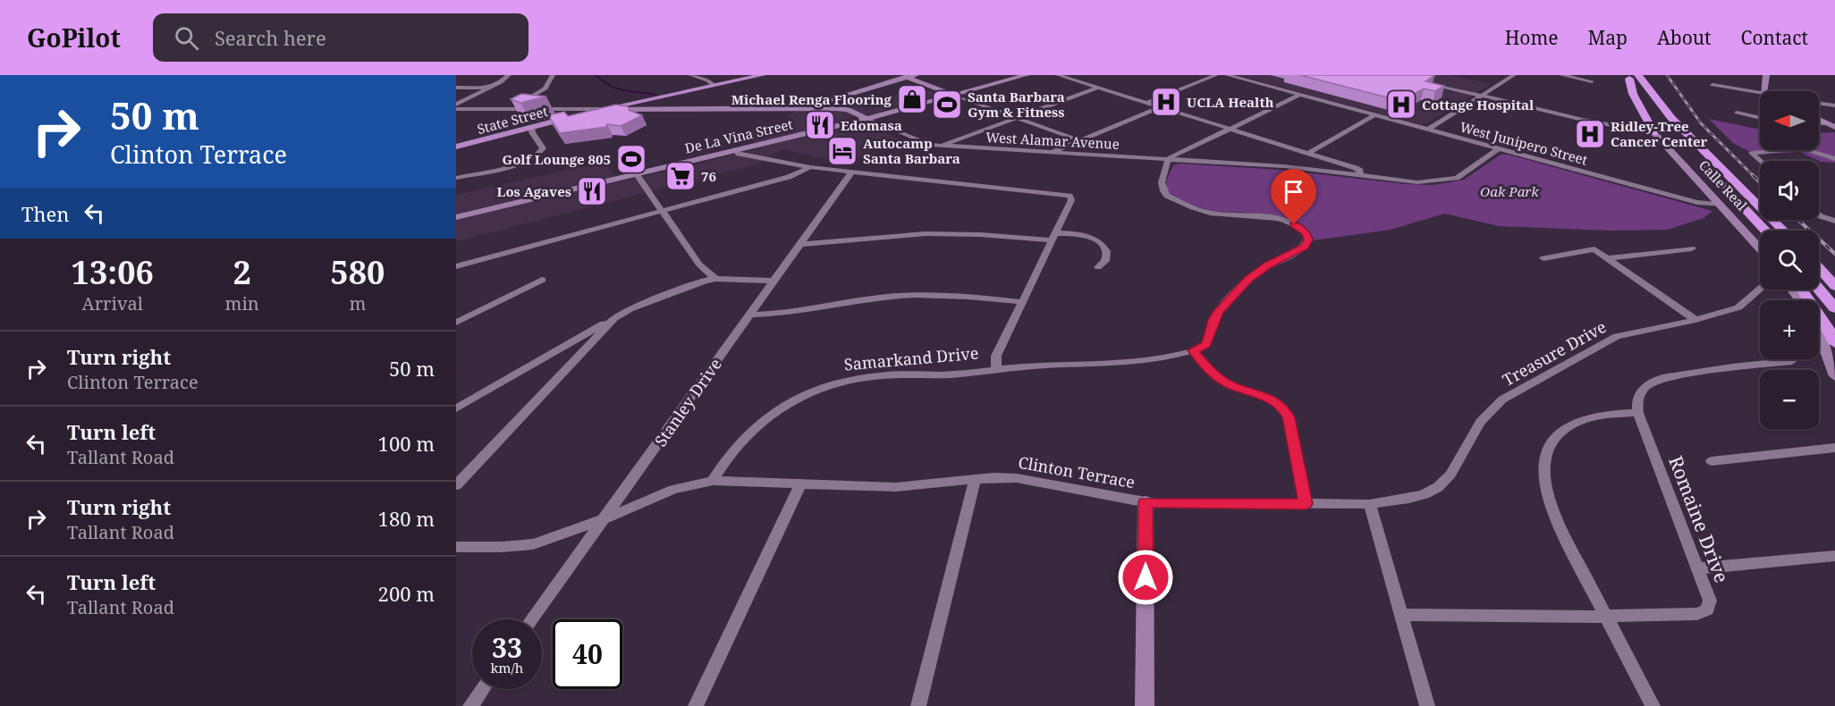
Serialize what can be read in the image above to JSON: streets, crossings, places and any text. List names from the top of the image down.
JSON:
{
  "streets": {
    "main road": ["State Street"],
    "street": [
      "De La Vina Street",
      "West Alamar Avenue",
      "West Junipero Street",
      "Calle Real",
      "Treasure Drive",
      "Samarkand Drive",
      "Stanley Drive",
      "Clinton Terrace",
      "Romaine Drive"
    ]
  },
  "crossings": [
    ["State Street", "West Alamar Avenue"],
    ["De La Vina Street", "West Alamar Avenue"],
    ["West Alamar Avenue", "West Junipero Street"],
    ["West Junipero Street", "Calle Real"],
    ["Treasure Drive", "Clinton Terrace"],
    ["Samarkand Drive", "Clinton Terrace"]
  ],
  "parks": ["Oak Park"],
  "places": {
    "shop": ["Michael Renga Flooring"],
    "hospital": ["UCLA Health", "Cottage Hospital", "Ridley-Tree Cancer Center"],
    "sports": ["Santa Barbara Gym & Fitness", "Golf Lounge 805"],
    "restaurant": ["Edomasa", "Los Agaves"],
    "hotel": ["Autocamp Santa Barbara"],
    "supermarket": ["76"]
  },
  "north": "left",
  "page": {
    "header": "GoPilot",
    "search": "Search here",
    "nav": [
      "Home",
      "Map",
      "About",
      "Contact"
    ],
    "turn": ["50 m", "Clinton Terrace"],
    "map_buttons": ["+", "−"],
    "then": "Then",
    "eta": [
      "13:06",
      "Arrival",
      "2",
      "min",
      "580",
      "m"
    ],
    "list": [
      {
        "name": "Turn right",
        "note": "Clinton Terrace",
        "value": "50 m"
      },
      {
        "name": "Turn left",
        "note": "Tallant Road",
        "value": "100 m"
      },
      {
        "name": "Turn right",
        "note": "Tallant Road",
        "value": "180 m"
      },
      {
        "name": "Turn left",
        "note": "Tallant Road",
        "value": "200 m"
      }
    ],
    "speed": "33 km/h",
    "limit": "40"
  }
}
